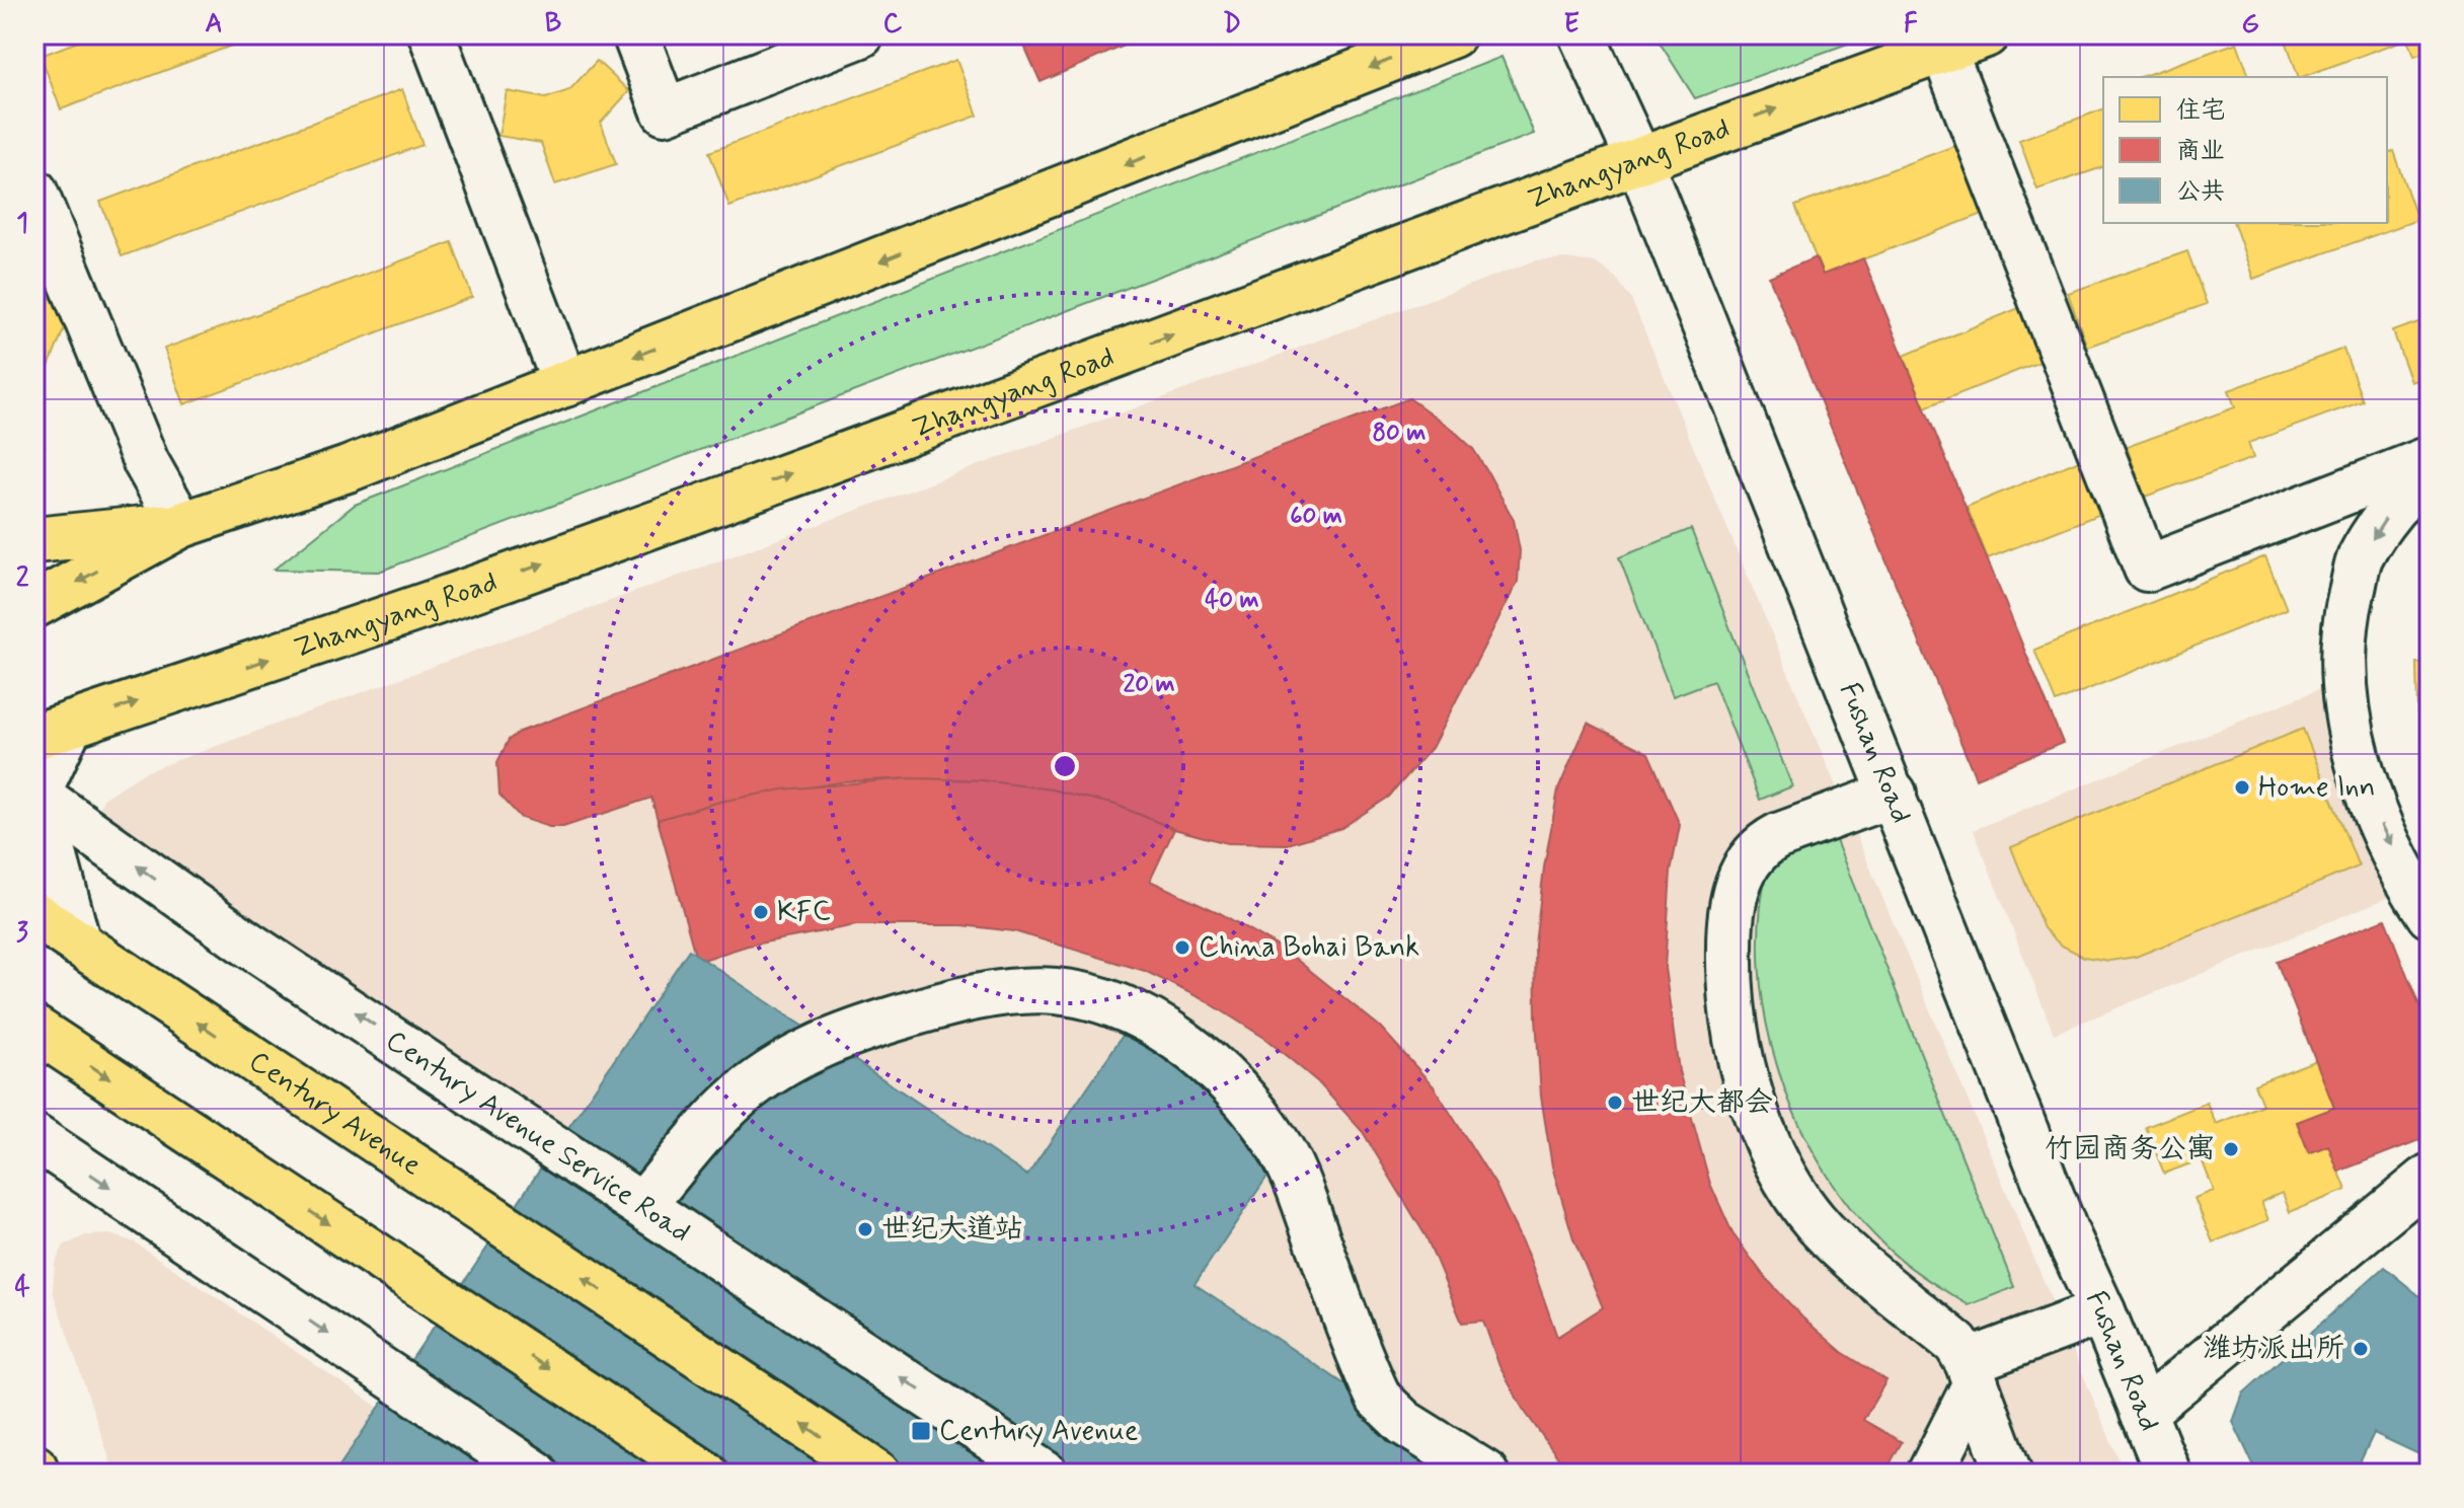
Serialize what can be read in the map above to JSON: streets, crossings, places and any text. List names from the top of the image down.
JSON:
{
  "streets": {
    "main road": ["Zhangyang Road", "Century Avenue"],
    "street": ["Fushan Road", "Century Avenue Service Road"]
  },
  "crossings": [
    ["Zhangyang Road", "Fushan Road"]
  ],
  "places": {
    "other": [
      "Home Inn",
      "KFC",
      "China Bohai Bank",
      "世纪大都会",
      "竹园商务公寓",
      "世纪大道站",
      "潍坊派出所"
    ],
    "transit": ["Century Avenue"]
  },
  "legend": ["住宅", "商业", "公共"],
  "grid": {
    "columns": [
      "A",
      "B",
      "C",
      "D",
      "E",
      "F",
      "G"
    ],
    "rows": [
      "1",
      "2",
      "3",
      "4"
    ]
  },
  "rings": [
    "80 m",
    "60 m",
    "40 m",
    "20 m"
  ]
}
